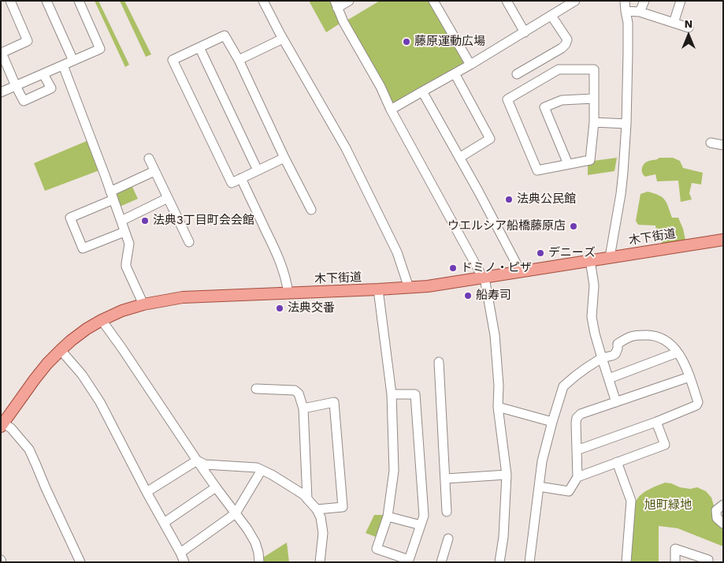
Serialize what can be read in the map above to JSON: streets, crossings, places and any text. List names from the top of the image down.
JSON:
{
  "streets": {
    "main road": ["木下街道"]
  },
  "parks": ["旭町緑地"],
  "places": [
    "藤原運動広場",
    "法典公民館",
    "法典3丁目町会会館",
    "ウエルシア船橋藤原店",
    "デニーズ",
    "ドミノ・ピザ",
    "船寿司",
    "法典交番"
  ],
  "north": "top"
}
